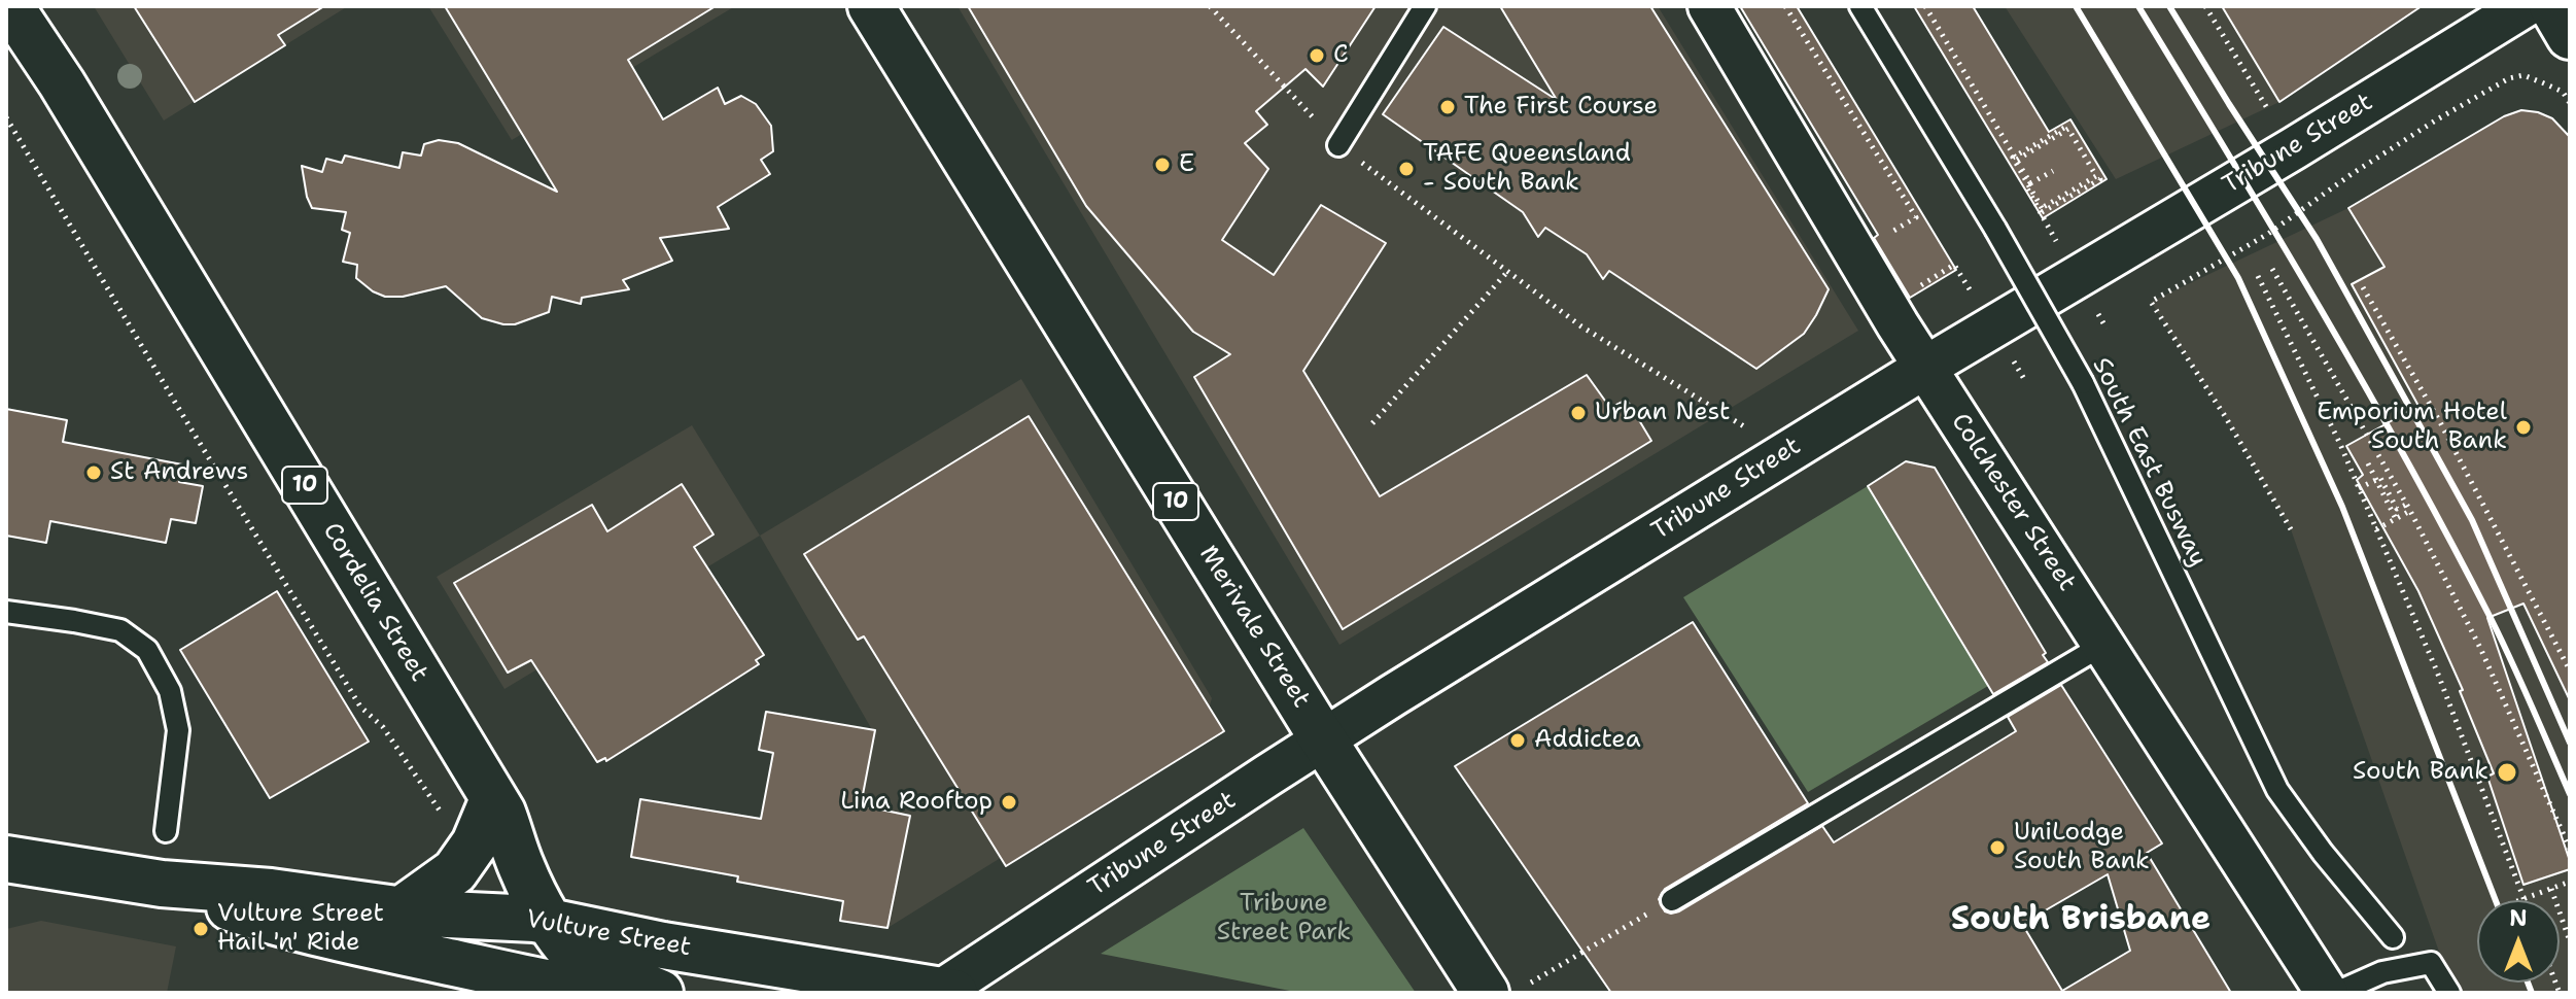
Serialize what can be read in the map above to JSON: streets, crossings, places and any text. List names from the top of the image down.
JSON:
{
  "streets": {
    "main road": [
      "10",
      "Cordelia Street",
      "Merivale Street",
      "Vulture Street"
    ],
    "street": ["Tribune Street", "Colchester Street"],
    "lane": ["South East Busway"]
  },
  "crossings": [
    ["Tribune Street", "Colchester Street"],
    ["Tribune Street", "Merivale Street"],
    ["Tribune Street", "Vulture Street"],
    ["Cordelia Street", "Vulture Street"]
  ],
  "districts": ["South Brisbane"],
  "parks": ["Tribune Street Park"],
  "places": [
    "C",
    "The First Course",
    "E",
    "TAFE Queensland - South Bank",
    "Urban Nest",
    "Emporium Hotel South Bank",
    "St Andrews",
    "Addictea",
    "South Bank",
    "Lina Rooftop",
    "UniLodge South Bank",
    "Vulture Street Hail 'n' Ride"
  ],
  "north": "top"
}
